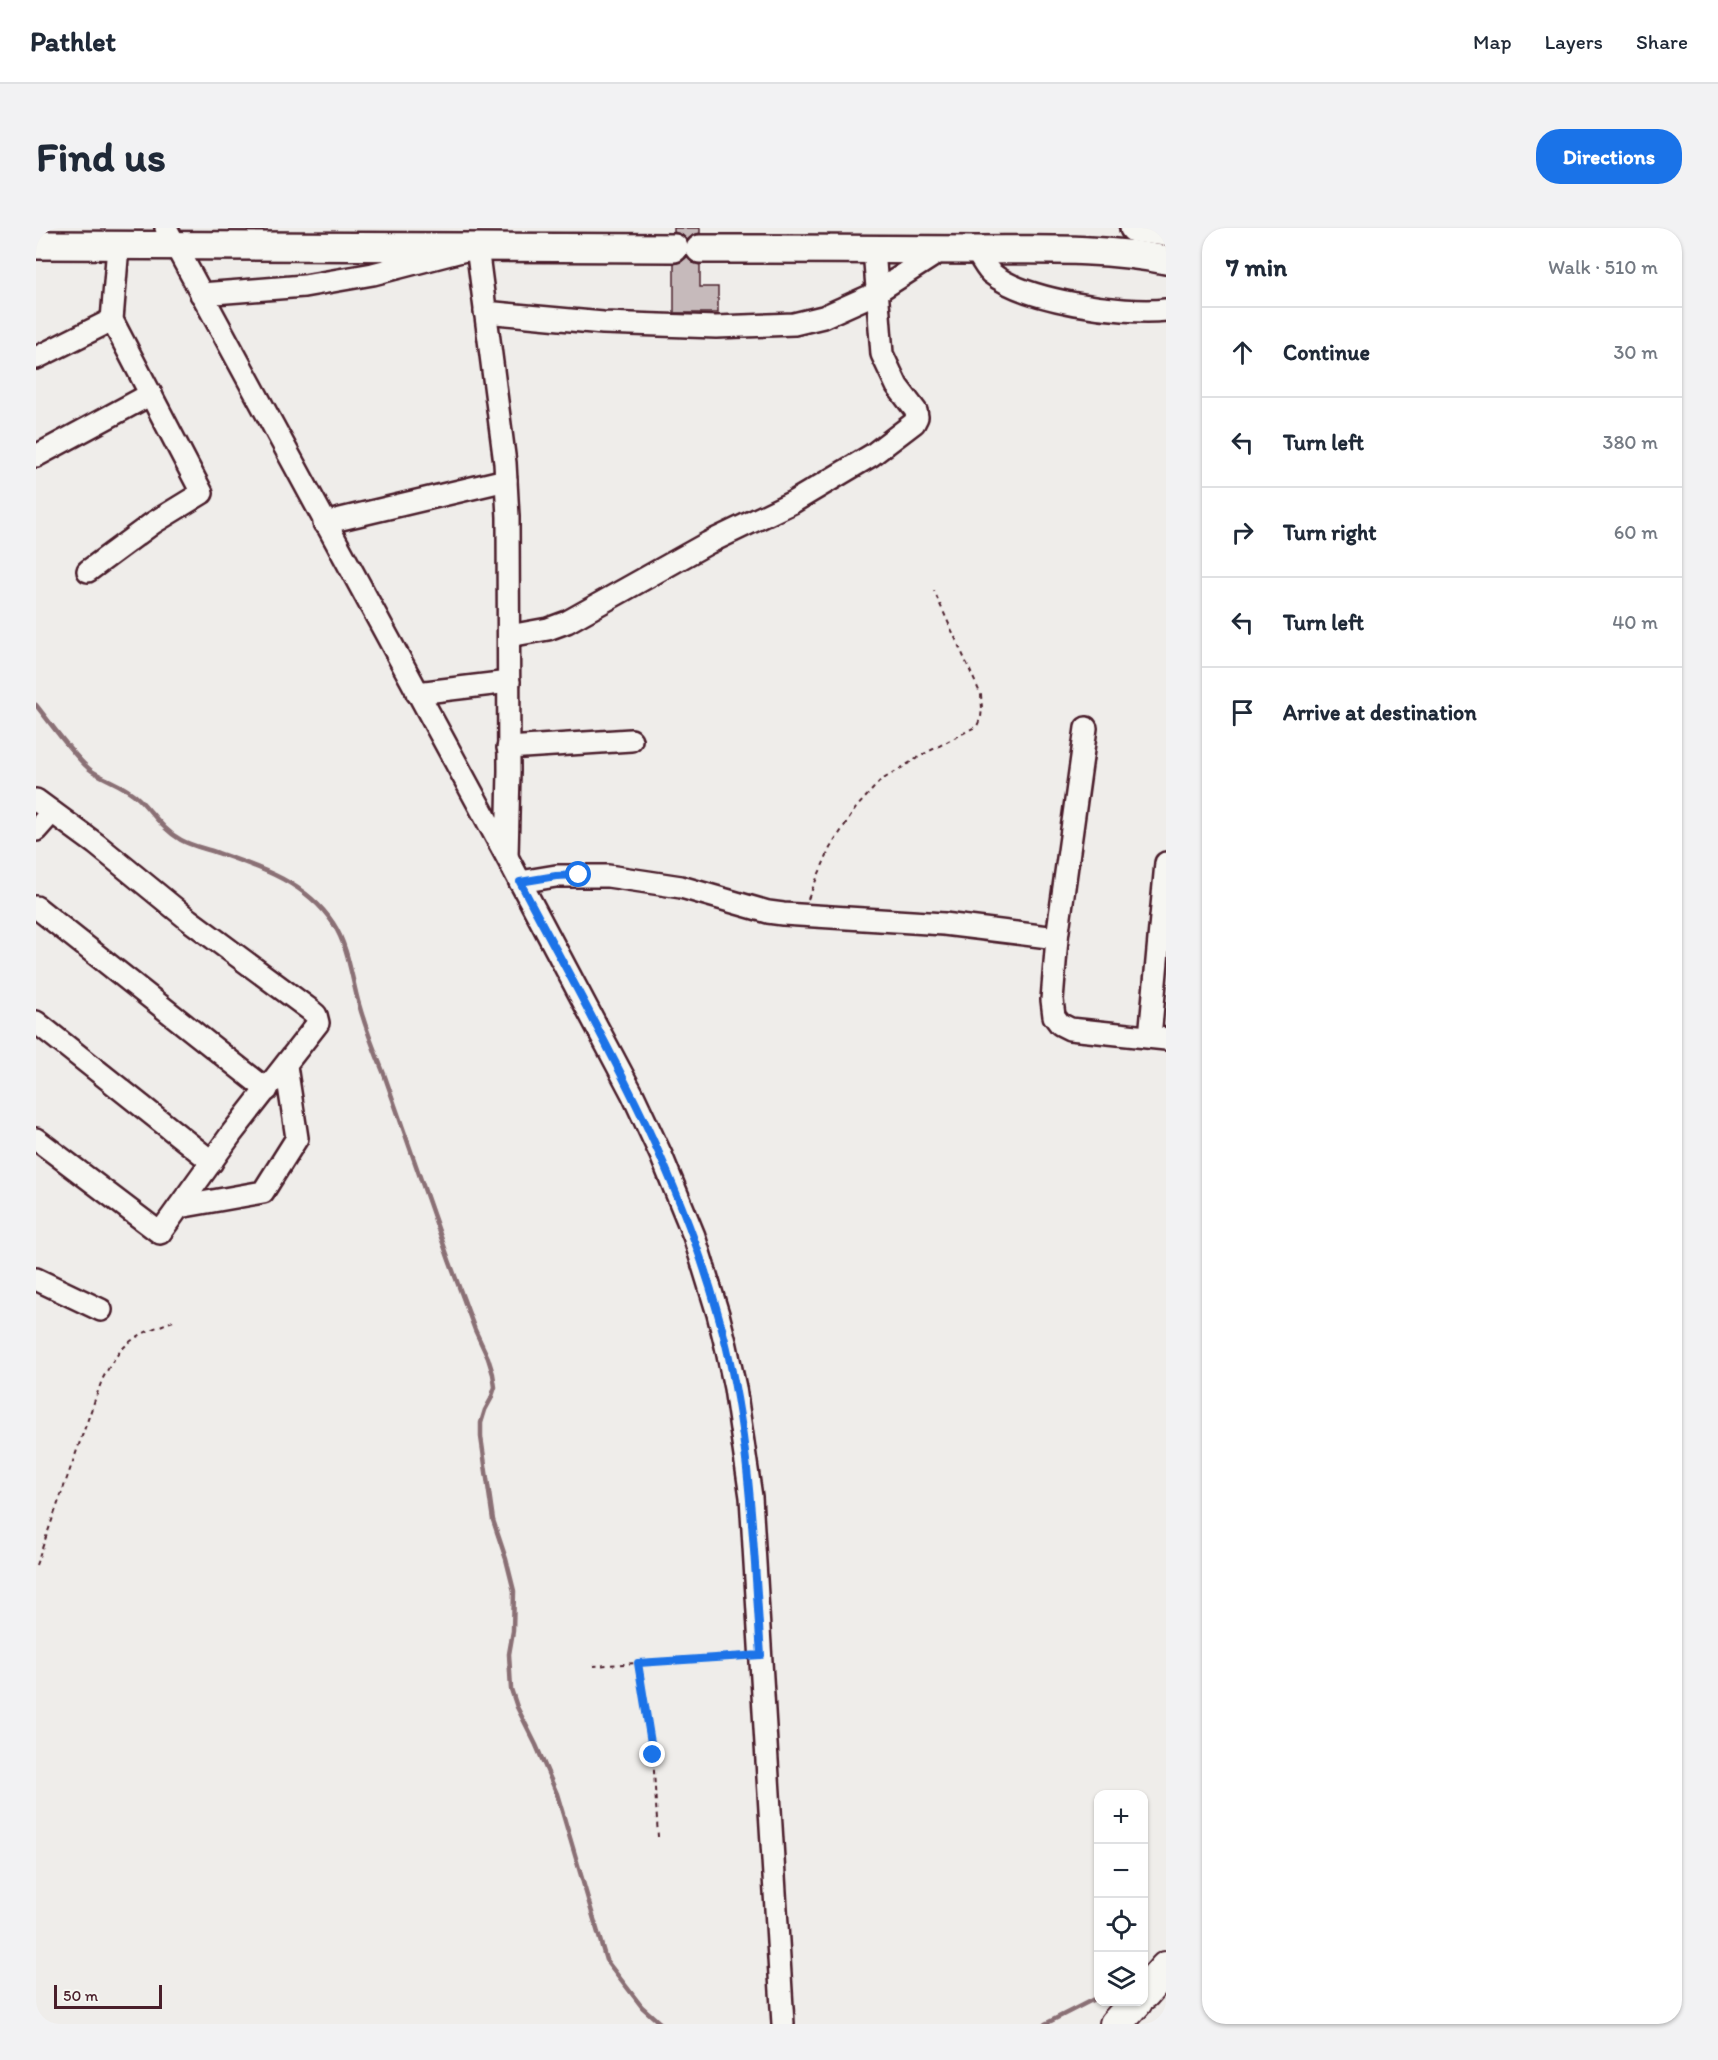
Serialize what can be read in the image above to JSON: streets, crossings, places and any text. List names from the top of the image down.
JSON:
{
  "scale_bar": "50 m",
  "page": {
    "header": "Pathlet",
    "nav": ["Map", "Layers", "Share"],
    "buttons": "Directions",
    "title": "Find us",
    "heading": ["7 min", "Walk · 510 m"],
    "list": [
      ["Continue", "30 m"],
      ["Turn left", "380 m"],
      ["Turn right", "60 m"],
      ["Turn left", "40 m"],
      "Arrive at destination"
    ],
    "map_buttons": ["+", "−"],
    "scale": "50 m"
  }
}
